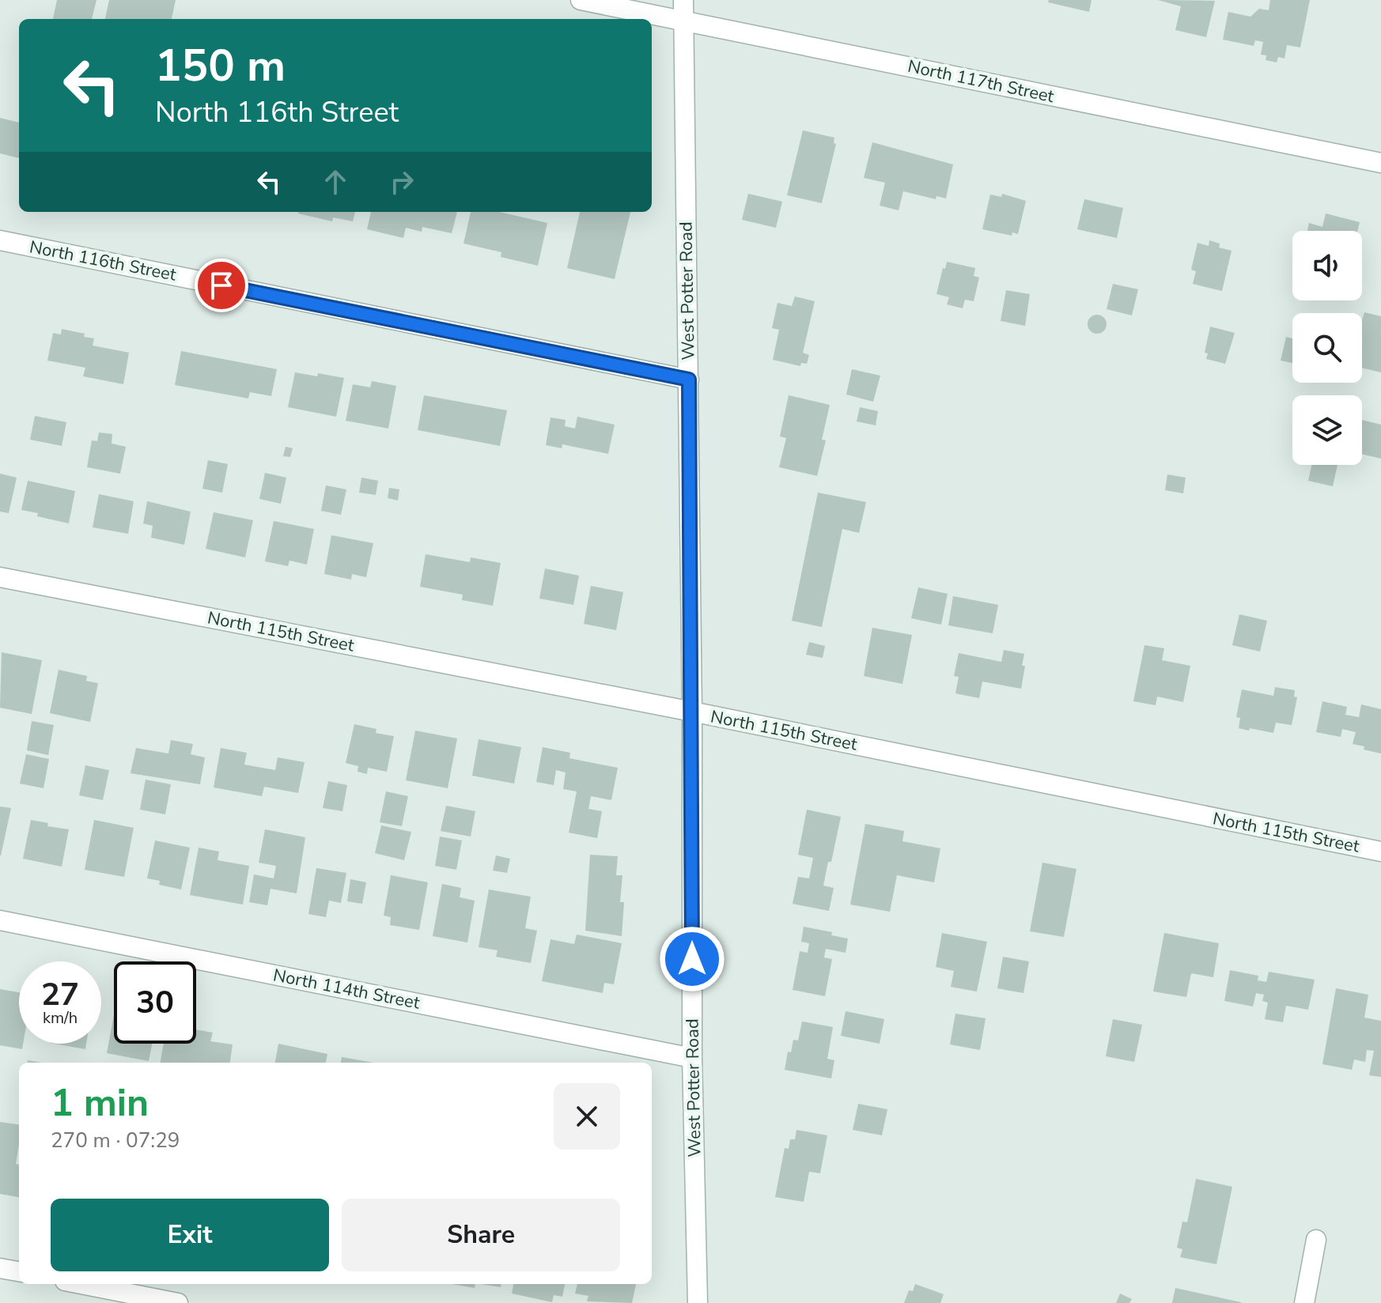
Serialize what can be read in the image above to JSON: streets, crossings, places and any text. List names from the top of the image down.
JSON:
{
  "streets": {
    "street": [
      "North 117th Street",
      "North 116th Street",
      "West Potter Road",
      "North 115th Street",
      "North 114th Street"
    ]
  },
  "crossings": [
    ["North 117th Street", "West Potter Road"],
    ["North 116th Street", "West Potter Road"],
    ["West Potter Road", "North 115th Street"],
    ["West Potter Road", "North 114th Street"]
  ],
  "page": {
    "turn": ["150 m", "North 116th Street"],
    "speed": "27 km/h",
    "limit": "30",
    "heading": ["1 min", "270 m · 07:29"],
    "buttons": ["Exit", "Share"]
  }
}
